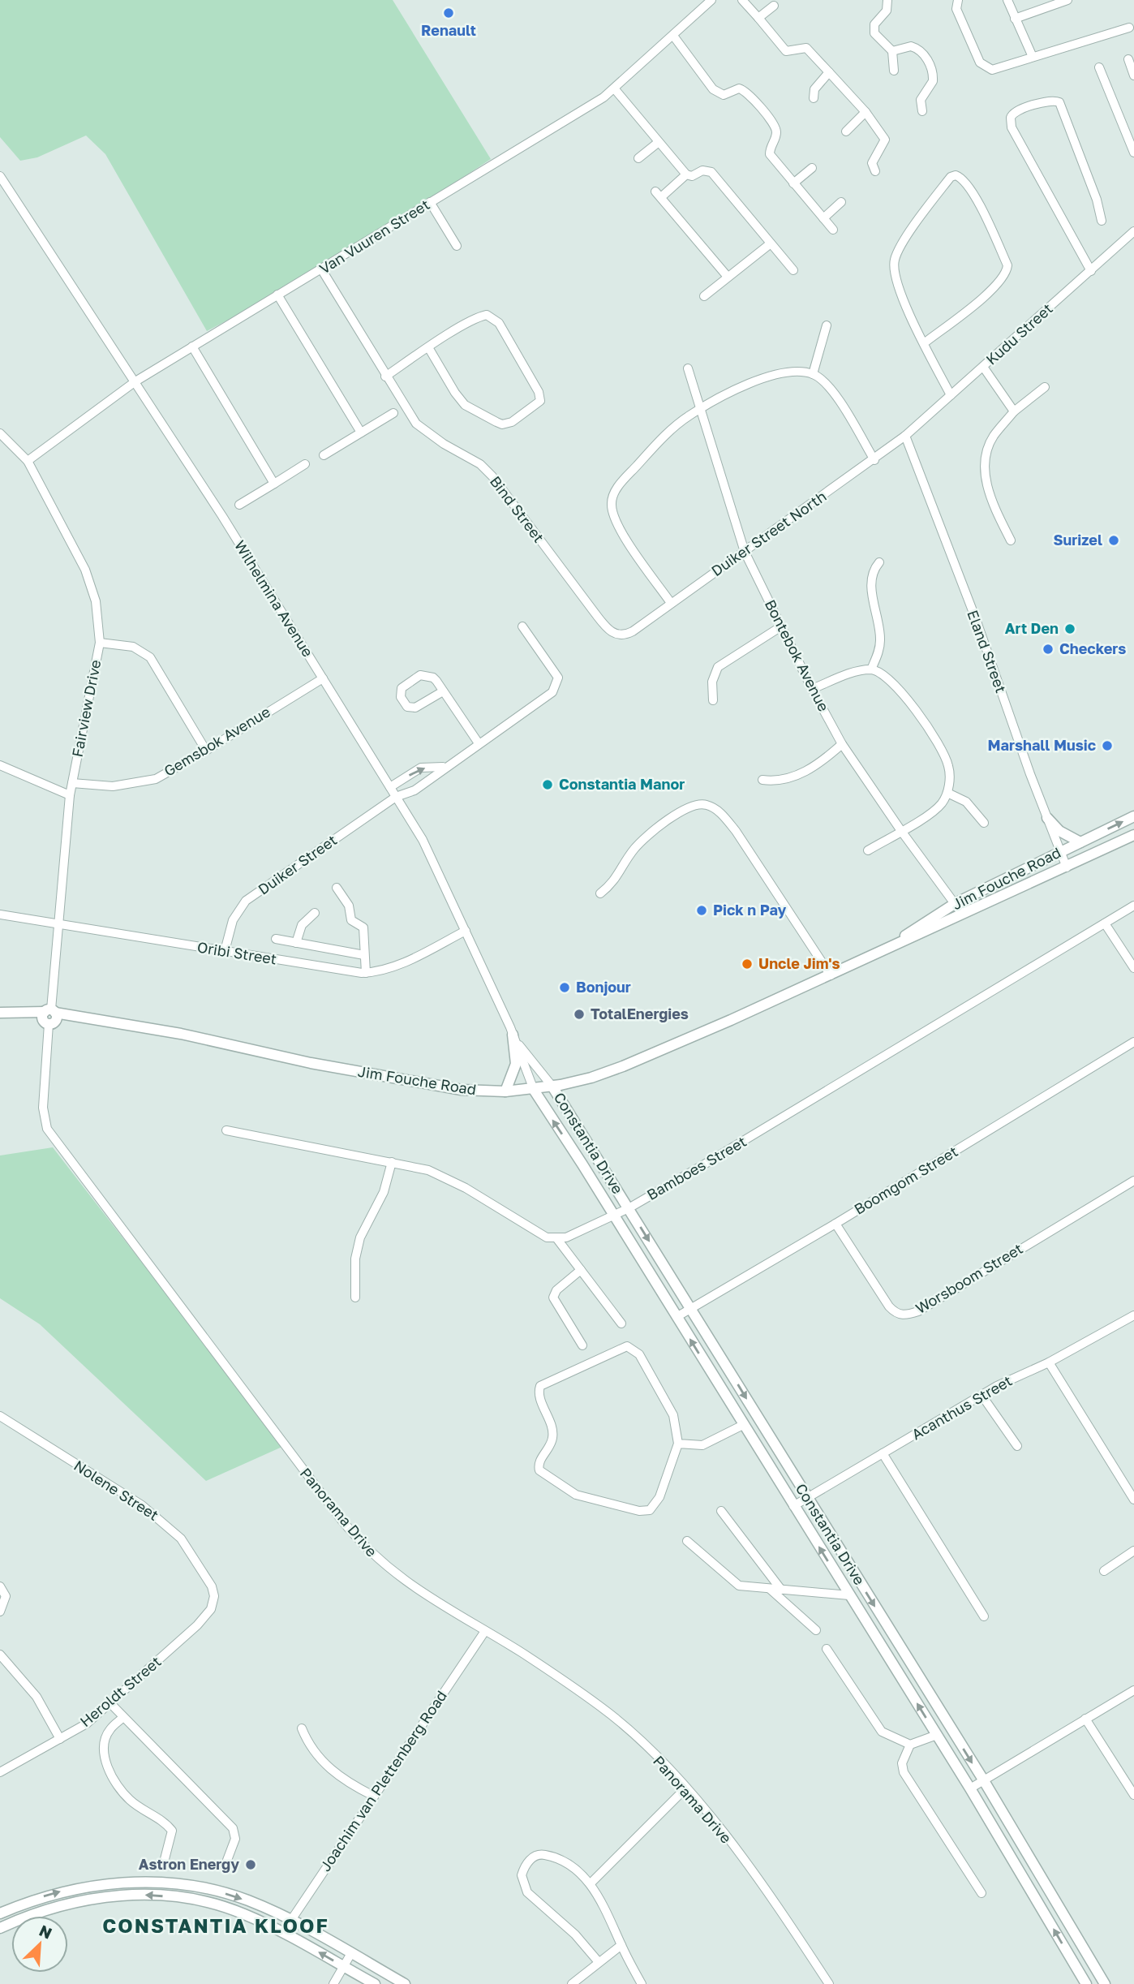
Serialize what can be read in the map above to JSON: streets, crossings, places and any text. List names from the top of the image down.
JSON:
{
  "streets": {
    "street": [
      "Van Vuuren Street",
      "Kudu Street",
      "Bind Street",
      "Duiker Street North",
      "Wilhelmina Avenue",
      "Eland Street",
      "Bontebok Avenue",
      "Fairview Drive",
      "Gemsbok Avenue",
      "Duiker Street",
      "Jim Fouche Road",
      "Oribi Street",
      "Constantia Drive",
      "Bamboes Street",
      "Boomgom Street",
      "Worsboom Street",
      "Acanthus Street",
      "Nolene Street",
      "Panorama Drive",
      "Heroldt Street",
      "Joachim van Plettenberg Road"
    ]
  },
  "crossings": [
    ["Van Vuuren Street", "Bind Street"],
    ["Van Vuuren Street", "Wilhelmina Avenue"],
    ["Van Vuuren Street", "Fairview Drive"],
    ["Kudu Street", "Duiker Street North"],
    ["Kudu Street", "Eland Street"],
    ["Bind Street", "Duiker Street North"],
    ["Duiker Street North", "Eland Street"],
    ["Duiker Street North", "Bontebok Avenue"],
    ["Wilhelmina Avenue", "Gemsbok Avenue"],
    ["Wilhelmina Avenue", "Duiker Street"],
    ["Wilhelmina Avenue", "Jim Fouche Road"],
    ["Wilhelmina Avenue", "Oribi Street"],
    ["Wilhelmina Avenue", "Constantia Drive"],
    ["Eland Street", "Jim Fouche Road"],
    ["Bontebok Avenue", "Jim Fouche Road"],
    ["Fairview Drive", "Gemsbok Avenue"],
    ["Fairview Drive", "Jim Fouche Road"],
    ["Fairview Drive", "Oribi Street"],
    ["Fairview Drive", "Panorama Drive"],
    ["Duiker Street", "Oribi Street"],
    ["Jim Fouche Road", "Constantia Drive"],
    ["Jim Fouche Road", "Panorama Drive"],
    ["Constantia Drive", "Bamboes Street"],
    ["Constantia Drive", "Boomgom Street"],
    ["Constantia Drive", "Acanthus Street"],
    ["Boomgom Street", "Worsboom Street"],
    ["Nolene Street", "Heroldt Street"],
    ["Panorama Drive", "Joachim van Plettenberg Road"]
  ],
  "districts": ["CONSTANTIA KLOOF"],
  "places": [
    "Renault",
    "Surizel",
    "Art Den",
    "Checkers",
    "Marshall Music",
    "Constantia Manor",
    "Pick n Pay",
    "Uncle Jim's",
    "Bonjour",
    "TotalEnergies",
    "Astron Energy"
  ],
  "north": "top right"
}
